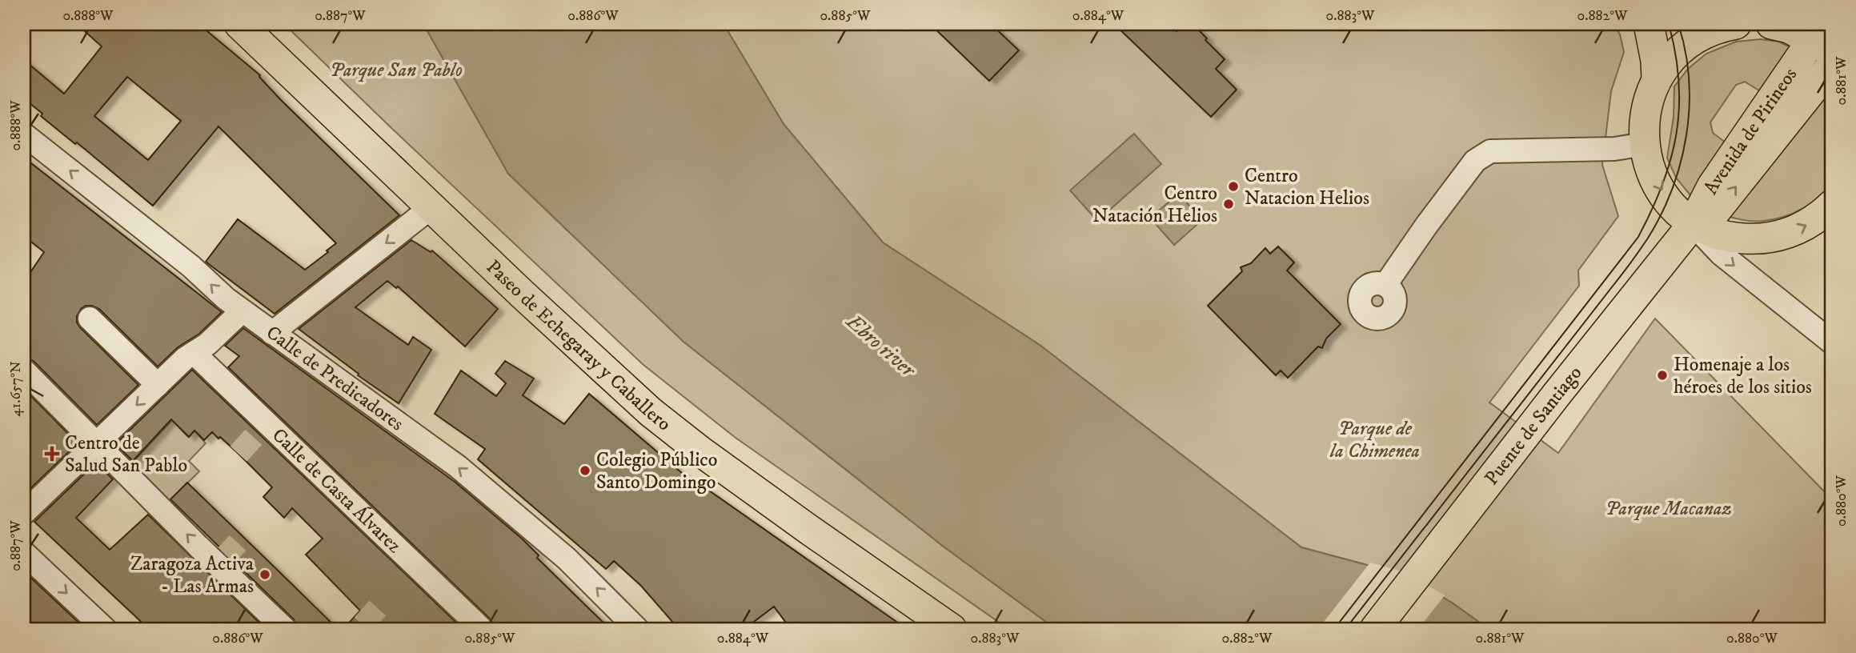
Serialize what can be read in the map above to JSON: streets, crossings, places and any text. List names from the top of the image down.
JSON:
{
  "streets": {
    "main road": ["Avenida de Pirineos", "Paseo de Echegaray y Caballero", "Puente de Santiago"],
    "street": ["Calle de Predicadores", "Calle de Casta Álvarez"]
  },
  "crossings": [
    ["Avenida de Pirineos", "Puente de Santiago"]
  ],
  "water": ["Ebro river"],
  "parks": ["Parque San Pablo", "Parque de la Chimenea", "Parque Macanaz"],
  "places": {
    "other": [
      "Centro Natacion Helios",
      "Centro Natación Helios",
      "Homenaje a los héroes de los sitios",
      "Colegio Público Santo Domingo",
      "Zaragoza Activa - Las Armas"
    ],
    "health": ["Centro de Salud San Pablo"]
  },
  "coordinates": [
    "0.888°W",
    "0.887°W",
    "0.886°W",
    "0.885°W",
    "0.884°W",
    "0.883°W",
    "0.882°W",
    "0.881°W",
    "41.657°N",
    "0.880°W"
  ]
}
